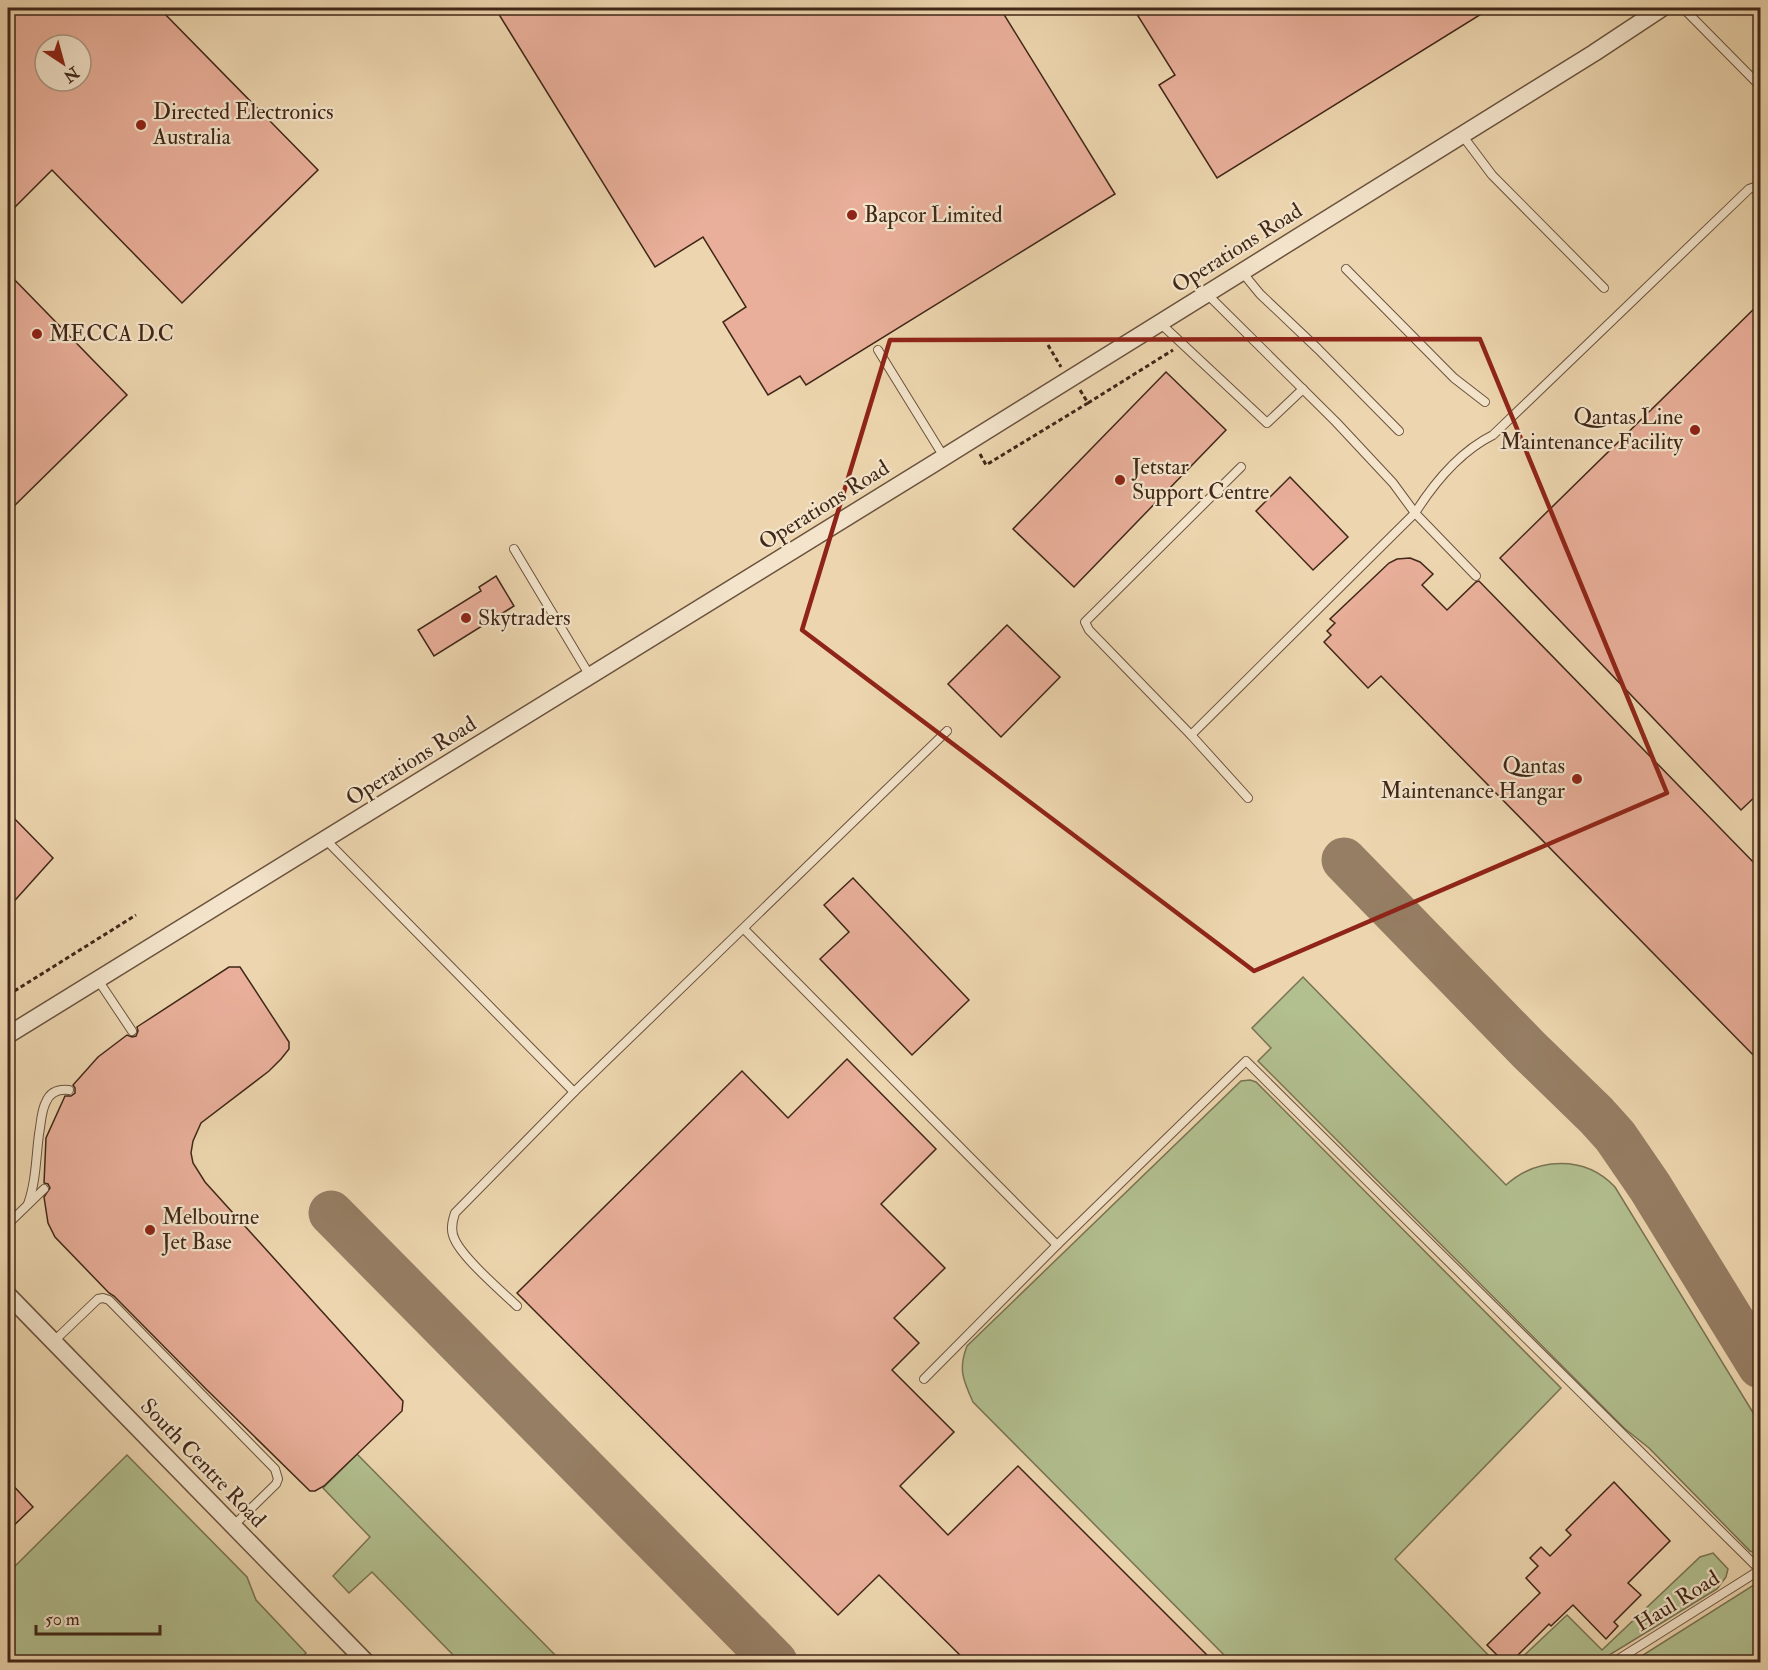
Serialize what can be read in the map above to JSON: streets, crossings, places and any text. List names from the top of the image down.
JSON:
{
  "streets": {
    "street": ["Operations Road", "South Centre Road"],
    "lane": ["Haul Road"]
  },
  "places": [
    "Directed Electronics Australia",
    "Bapcor Limited",
    "MECCA D.C",
    "Qantas Line Maintenance Facility",
    "Jetstar Support Centre",
    "Skytraders",
    "Qantas Maintenance Hangar",
    "Melbourne Jet Base"
  ],
  "scale_bar": "50 m",
  "north": "bottom right"
}
